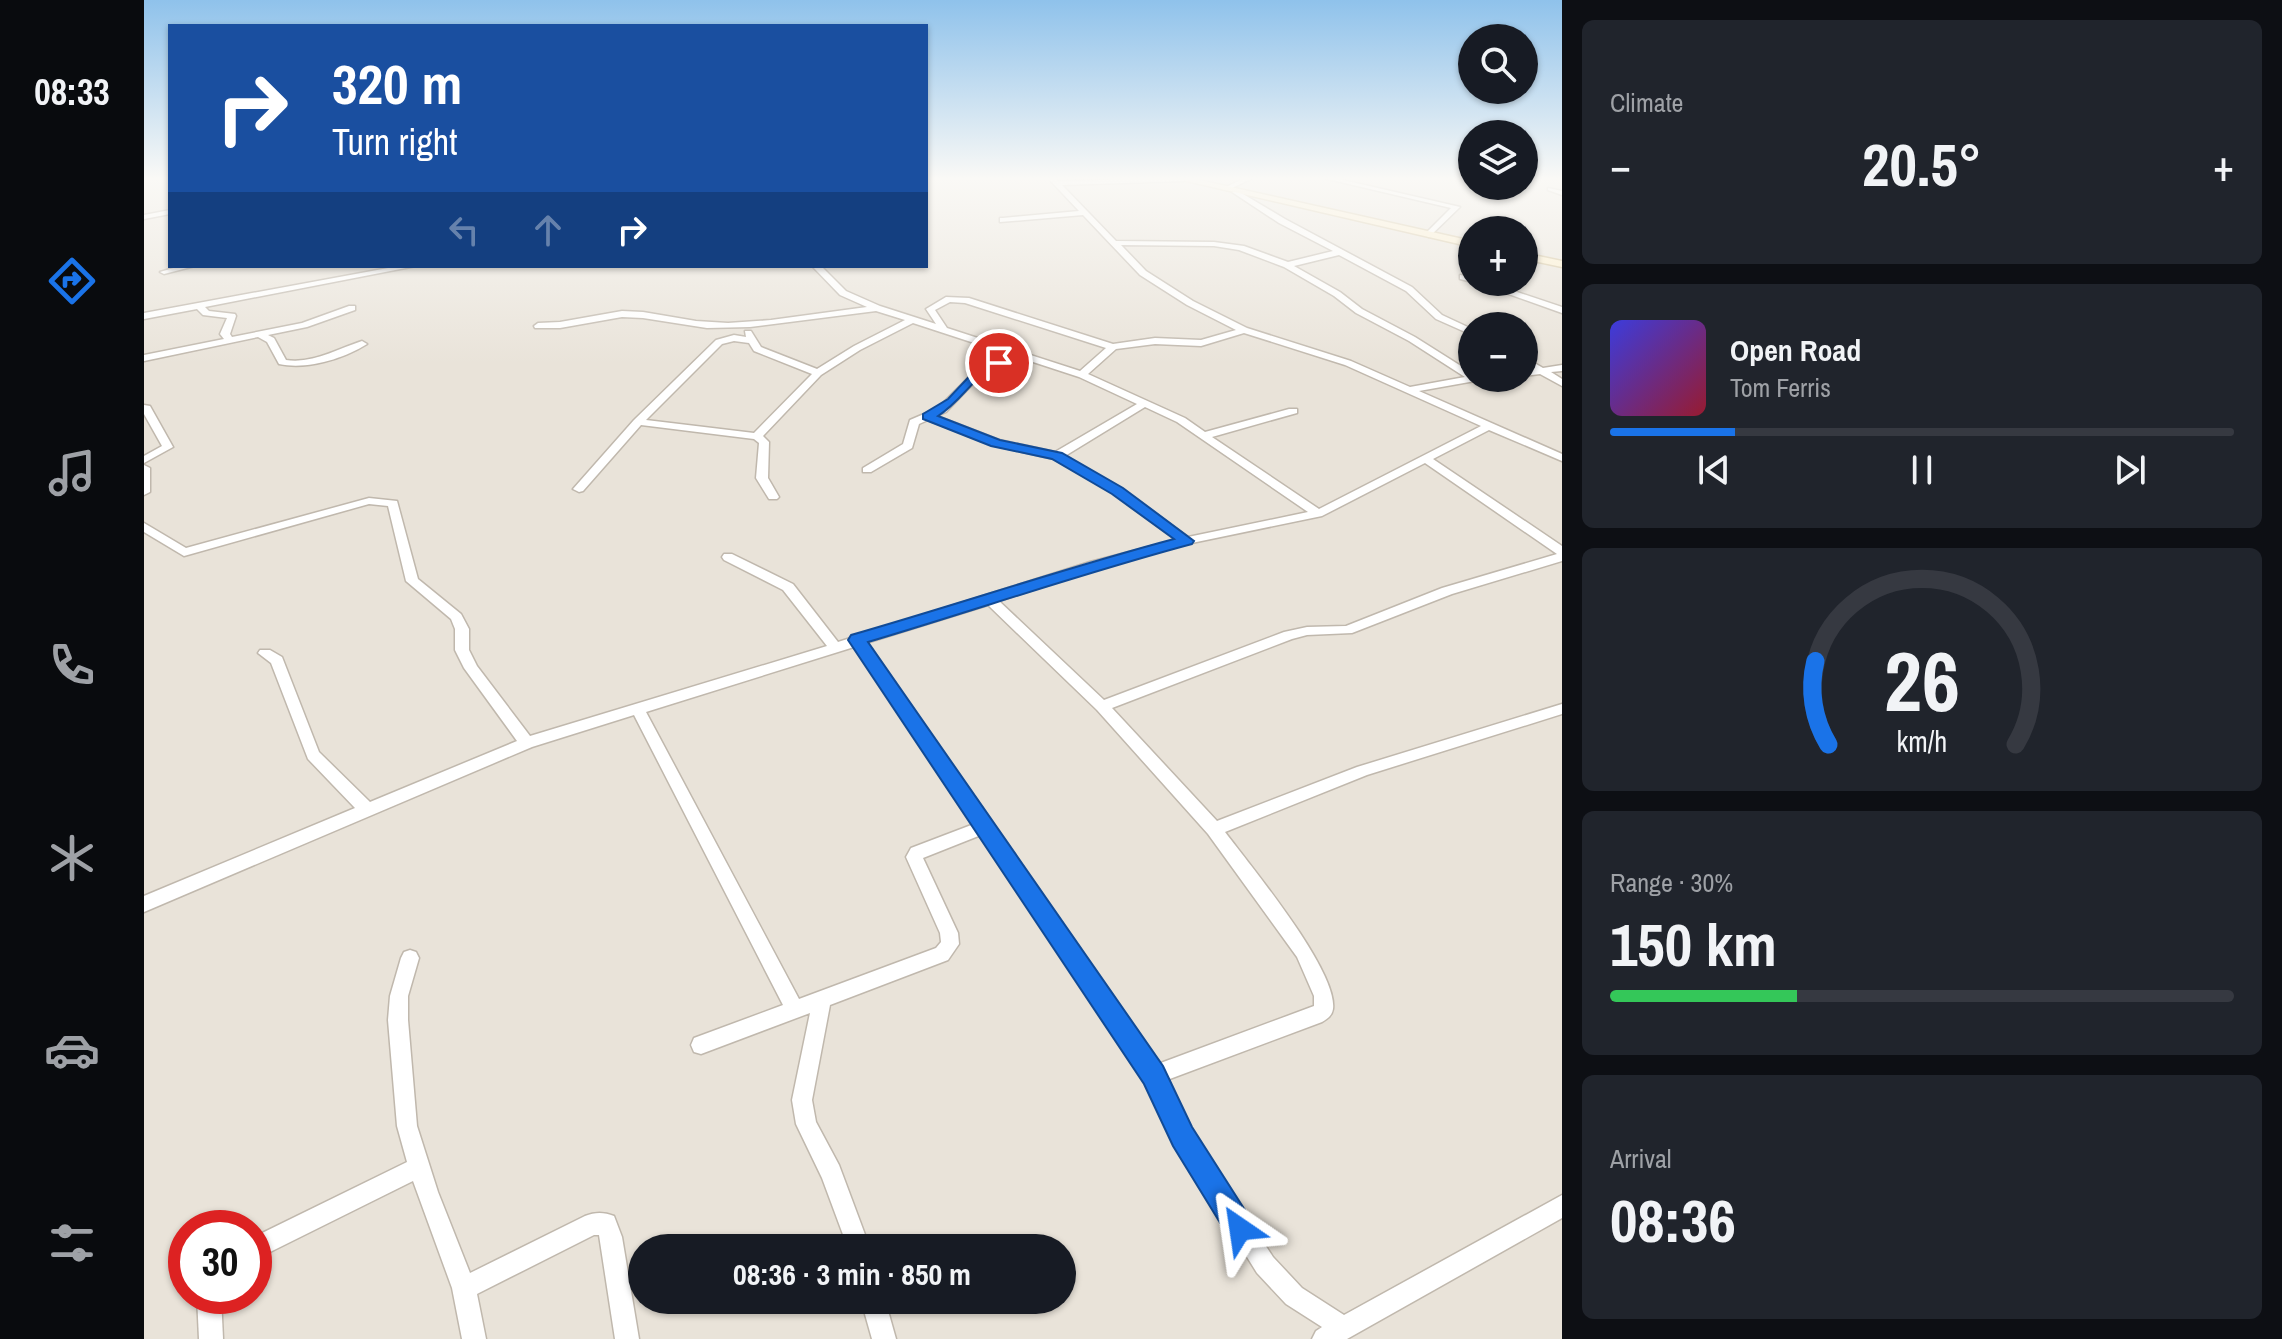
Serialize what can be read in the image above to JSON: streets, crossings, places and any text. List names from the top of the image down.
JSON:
{
  "page": {
    "tabs": "08:33",
    "tile": [
      "Climate",
      ["Range · 30%", "150 km"],
      ["Arrival", "08:36"]
    ],
    "map_buttons": ["+", "−"],
    "turn": ["320 m", "Turn right"],
    "heat": ["−", "20.5°", "+"],
    "song": ["Open Road", "Tom Ferris"],
    "limit": "30",
    "trip": "08:36 · 3 min · 850 m",
    "gauge": ["26", "km/h"]
  }
}
